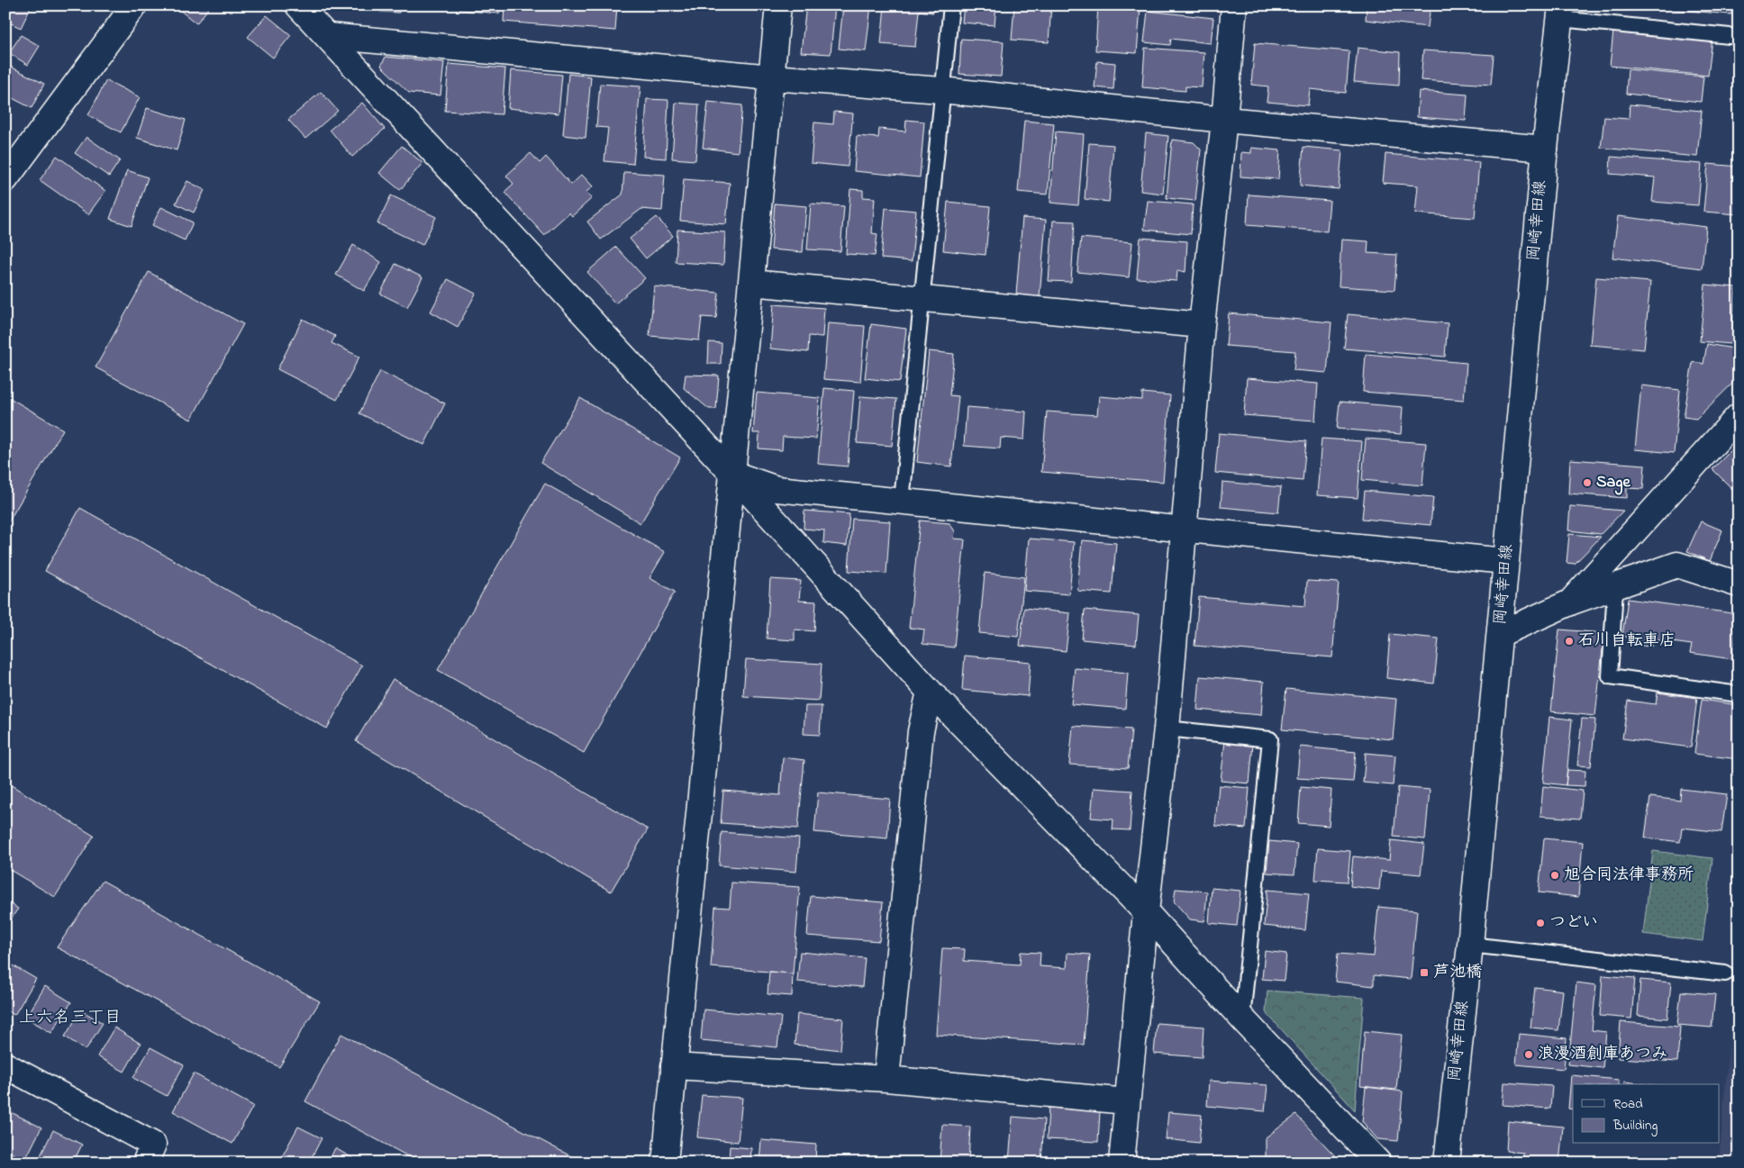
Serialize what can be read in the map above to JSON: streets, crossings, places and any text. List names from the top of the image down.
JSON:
{
  "streets": {
    "street": ["岡崎幸田線"]
  },
  "districts": ["上六名三丁目"],
  "places": {
    "other": [
      "Sage",
      "石川自転車店",
      "旭合同法律事務所",
      "つどい",
      "浪漫酒創庫あつみ"
    ],
    "transit": ["芦池橋"]
  },
  "legend": ["Road", "Building"]
}
